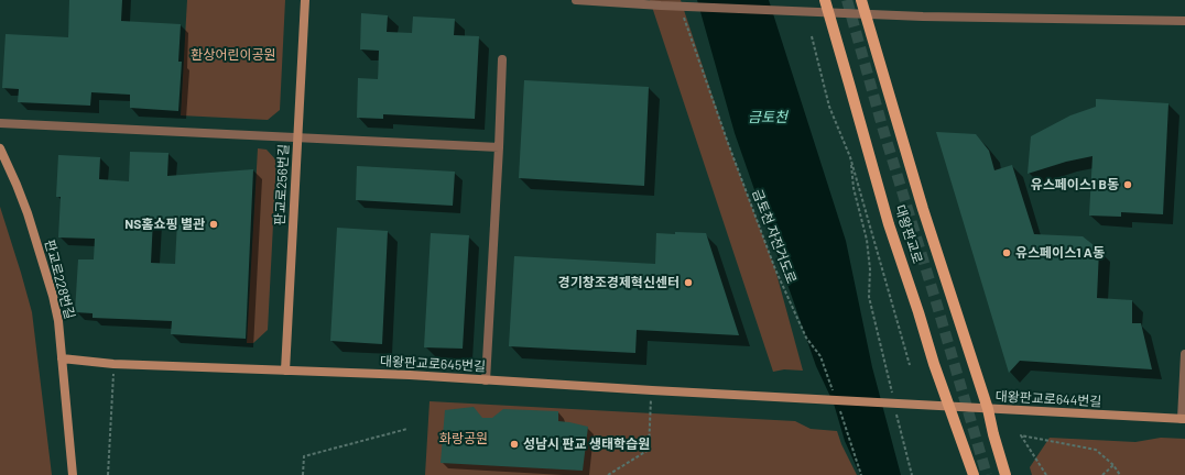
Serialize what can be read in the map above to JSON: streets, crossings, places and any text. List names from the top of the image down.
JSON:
{
  "streets": {
    "main road": ["대왕판교로"],
    "street": [
      "판교로256번길",
      "판교로228번길",
      "대왕판교로645번길",
      "대왕판교로644번길"
    ],
    "path": ["금토천 자전거도로"]
  },
  "crossings": [
    ["판교로256번길", "대왕판교로645번길"],
    ["대왕판교로", "대왕판교로644번길"],
    ["판교로228번길", "대왕판교로645번길"],
    ["대왕판교로645번길", "대왕판교로644번길"]
  ],
  "water": ["금토천"],
  "parks": ["환상어린이공원", "화랑공원"],
  "places": [
    "유스페이스1 B동",
    "NS홈쇼핑 별관",
    "유스페이스1 A동",
    "경기창조경제혁신센터",
    "성남시 판교 생태학습원"
  ]
}
